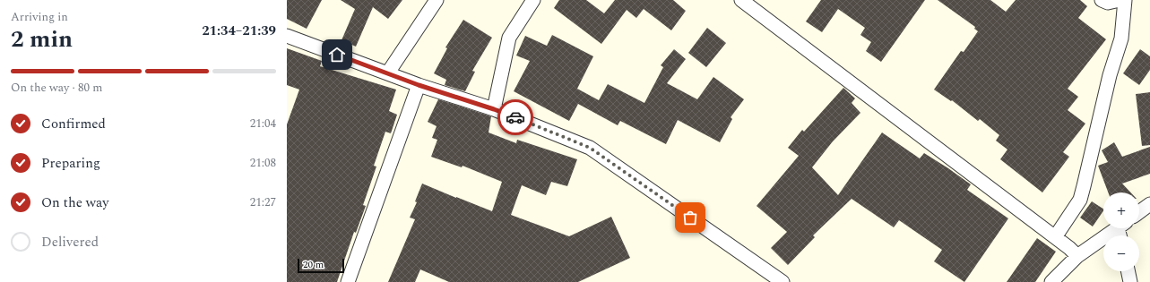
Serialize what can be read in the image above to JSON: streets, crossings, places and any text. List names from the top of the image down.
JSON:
{
  "scale_bar": "20 m",
  "page": {
    "heading": ["2 min", "Arriving in", "21:34–21:39"],
    "bar": "On the way · 80 m",
    "list": [
      ["Confirmed", "21:04"],
      ["Preparing", "21:08"],
      ["On the way", "21:27"],
      "Delivered"
    ],
    "map_buttons": ["+", "−"],
    "scale": "20 m"
  }
}
